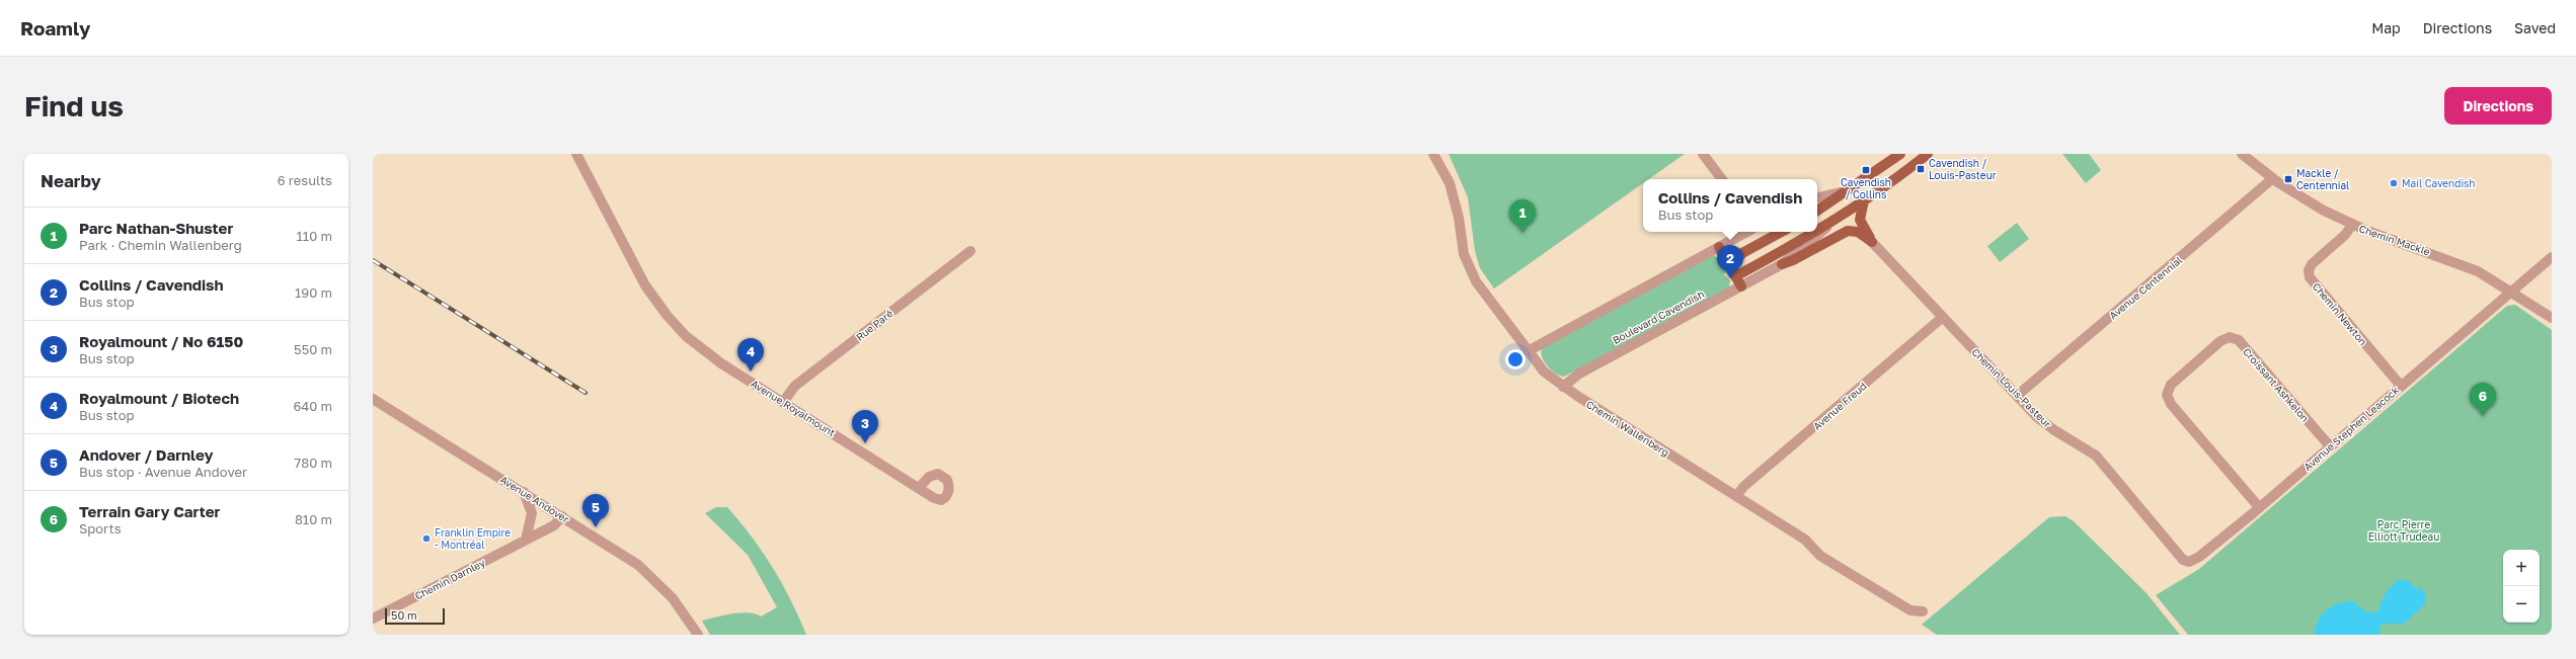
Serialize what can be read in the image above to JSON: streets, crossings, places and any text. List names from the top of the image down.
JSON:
{
  "streets": {
    "main road": ["Boulevard Cavendish"],
    "street": [
      "Chemin Mackle",
      "Avenue Centennial",
      "Chemin Newton",
      "Rue Paré",
      "Croissant Ashkelon",
      "Chemin Louis-Pasteur",
      "Avenue Freud",
      "Avenue Royalmount",
      "Chemin Wallenberg",
      "Avenue Stephen Leacock",
      "Avenue Andover",
      "Chemin Darnley"
    ]
  },
  "crossings": [
    ["Chemin Mackle", "Avenue Centennial"],
    ["Chemin Mackle", "Chemin Newton"],
    ["Chemin Mackle", "Avenue Stephen Leacock"],
    ["Avenue Centennial", "Chemin Louis-Pasteur"],
    ["Chemin Newton", "Avenue Stephen Leacock"],
    ["Boulevard Cavendish", "Chemin Wallenberg"],
    ["Rue Paré", "Avenue Royalmount"],
    ["Croissant Ashkelon", "Avenue Stephen Leacock"],
    ["Chemin Louis-Pasteur", "Avenue Freud"],
    ["Chemin Louis-Pasteur", "Avenue Stephen Leacock"],
    ["Avenue Freud", "Chemin Wallenberg"],
    ["Avenue Andover", "Chemin Darnley"]
  ],
  "parks": ["Parc Pierre Elliott Trudeau"],
  "places": {
    "transit": ["Cavendish / Louis-Pasteur", "Cavendish / Collins", "Mackle / Centennial"],
    "other": ["Mail Cavendish", "Franklin Empire - Montréal"]
  },
  "scale_bar": "50 m",
  "page": {
    "header": "Roamly",
    "nav": ["Map", "Directions", "Saved"],
    "buttons": "Directions",
    "title": "Find us",
    "heading": ["Nearby", "6 results"],
    "popup": ["Collins / Cavendish", "Bus stop"],
    "pins": [
      "1",
      "2",
      "4",
      "6",
      "3",
      "5"
    ],
    "list": [
      {
        "mark": "1",
        "name": "Parc Nathan-Shuster",
        "note": "Park · Chemin Wallenberg",
        "value": "110 m"
      },
      {
        "mark": "2",
        "name": "Collins / Cavendish",
        "note": "Bus stop",
        "value": "190 m"
      },
      {
        "mark": "3",
        "name": "Royalmount / No 6150",
        "note": "Bus stop",
        "value": "550 m"
      },
      {
        "mark": "4",
        "name": "Royalmount / Biotech",
        "note": "Bus stop",
        "value": "640 m"
      },
      {
        "mark": "5",
        "name": "Andover / Darnley",
        "note": "Bus stop · Avenue Andover",
        "value": "780 m"
      },
      {
        "mark": "6",
        "name": "Terrain Gary Carter",
        "note": "Sports",
        "value": "810 m"
      }
    ],
    "map_buttons": ["+", "−"],
    "scale": "50 m"
  }
}
